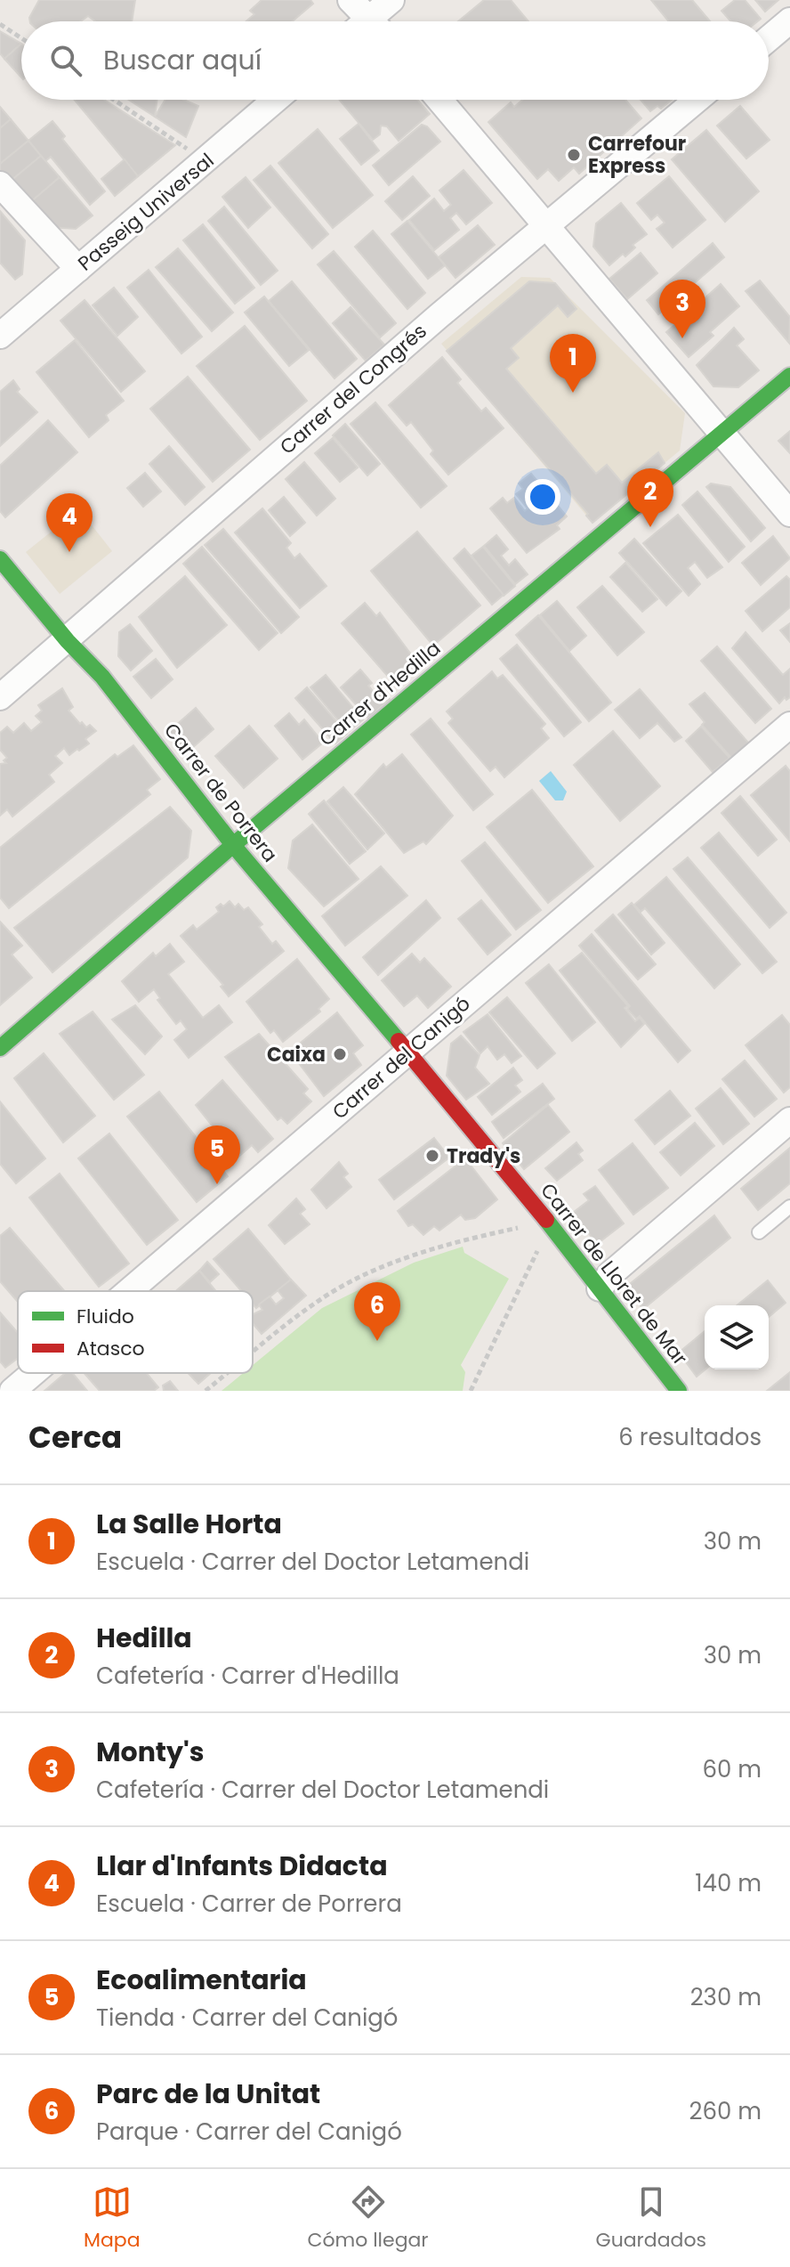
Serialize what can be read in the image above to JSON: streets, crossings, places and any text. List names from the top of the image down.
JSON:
{
  "streets": {
    "street": [
      "Passeig Universal",
      "Carrer del Congrés",
      "Carrer d'Hedilla",
      "Carrer de Porrera",
      "Carrer del Canigó",
      "Carrer de Lloret de Mar"
    ]
  },
  "crossings": [
    ["Carrer del Congrés", "Carrer de Porrera"],
    ["Carrer d'Hedilla", "Carrer de Porrera"],
    ["Carrer de Porrera", "Carrer del Canigó"],
    ["Carrer de Porrera", "Carrer de Lloret de Mar"],
    ["Carrer del Canigó", "Carrer de Lloret de Mar"]
  ],
  "places": ["Carrefour Express", "Caixa", "Trady's"],
  "legend": ["Fluido", "Atasco"],
  "page": {
    "search": "Buscar aquí",
    "pins": [
      "3",
      "1",
      "2",
      "4",
      "5",
      "6"
    ],
    "heading": ["Cerca", "6 resultados"],
    "list": [
      {
        "mark": "1",
        "name": "La Salle Horta",
        "note": "Escuela · Carrer del Doctor Letamendi",
        "value": "30 m"
      },
      {
        "mark": "2",
        "name": "Hedilla",
        "note": "Cafetería · Carrer d'Hedilla",
        "value": "30 m"
      },
      {
        "mark": "3",
        "name": "Monty's",
        "note": "Cafetería · Carrer del Doctor Letamendi",
        "value": "60 m"
      },
      {
        "mark": "4",
        "name": "Llar d'Infants Didacta",
        "note": "Escuela · Carrer de Porrera",
        "value": "140 m"
      },
      {
        "mark": "5",
        "name": "Ecoalimentaria",
        "note": "Tienda · Carrer del Canigó",
        "value": "230 m"
      },
      {
        "mark": "6",
        "name": "Parc de la Unitat",
        "note": "Parque · Carrer del Canigó",
        "value": "260 m"
      }
    ],
    "nav": ["Mapa", "Cómo llegar", "Guardados"]
  }
}
